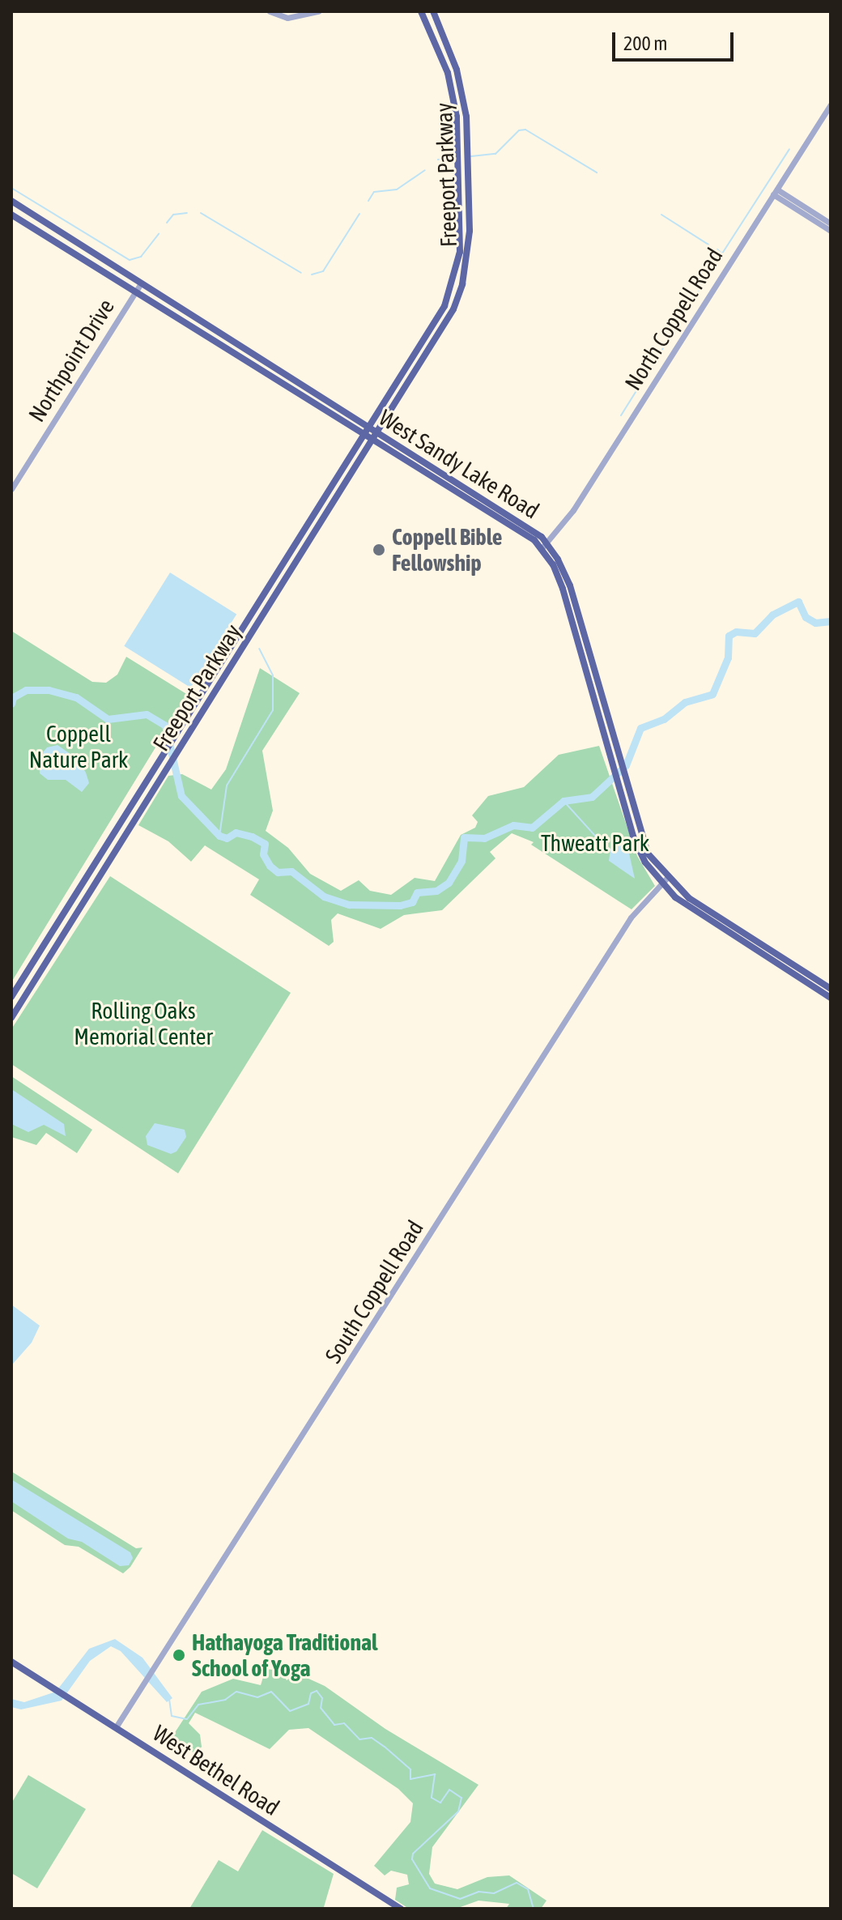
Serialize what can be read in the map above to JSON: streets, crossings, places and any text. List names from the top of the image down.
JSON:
{
  "streets": {
    "main road": ["Freeport Parkway", "West Sandy Lake Road", "West Bethel Road"],
    "street": ["North Coppell Road", "Northpoint Drive", "South Coppell Road"]
  },
  "crossings": [
    ["Freeport Parkway", "West Sandy Lake Road"],
    ["North Coppell Road", "West Sandy Lake Road"],
    ["Northpoint Drive", "West Sandy Lake Road"],
    ["West Sandy Lake Road", "South Coppell Road"],
    ["South Coppell Road", "West Bethel Road"]
  ],
  "parks": ["Coppell Nature Park", "Thweatt Park", "Rolling Oaks Memorial Center"],
  "places": ["Coppell Bible Fellowship", "Hathayoga Traditional School of Yoga"],
  "scale_bar": "200 m"
}
